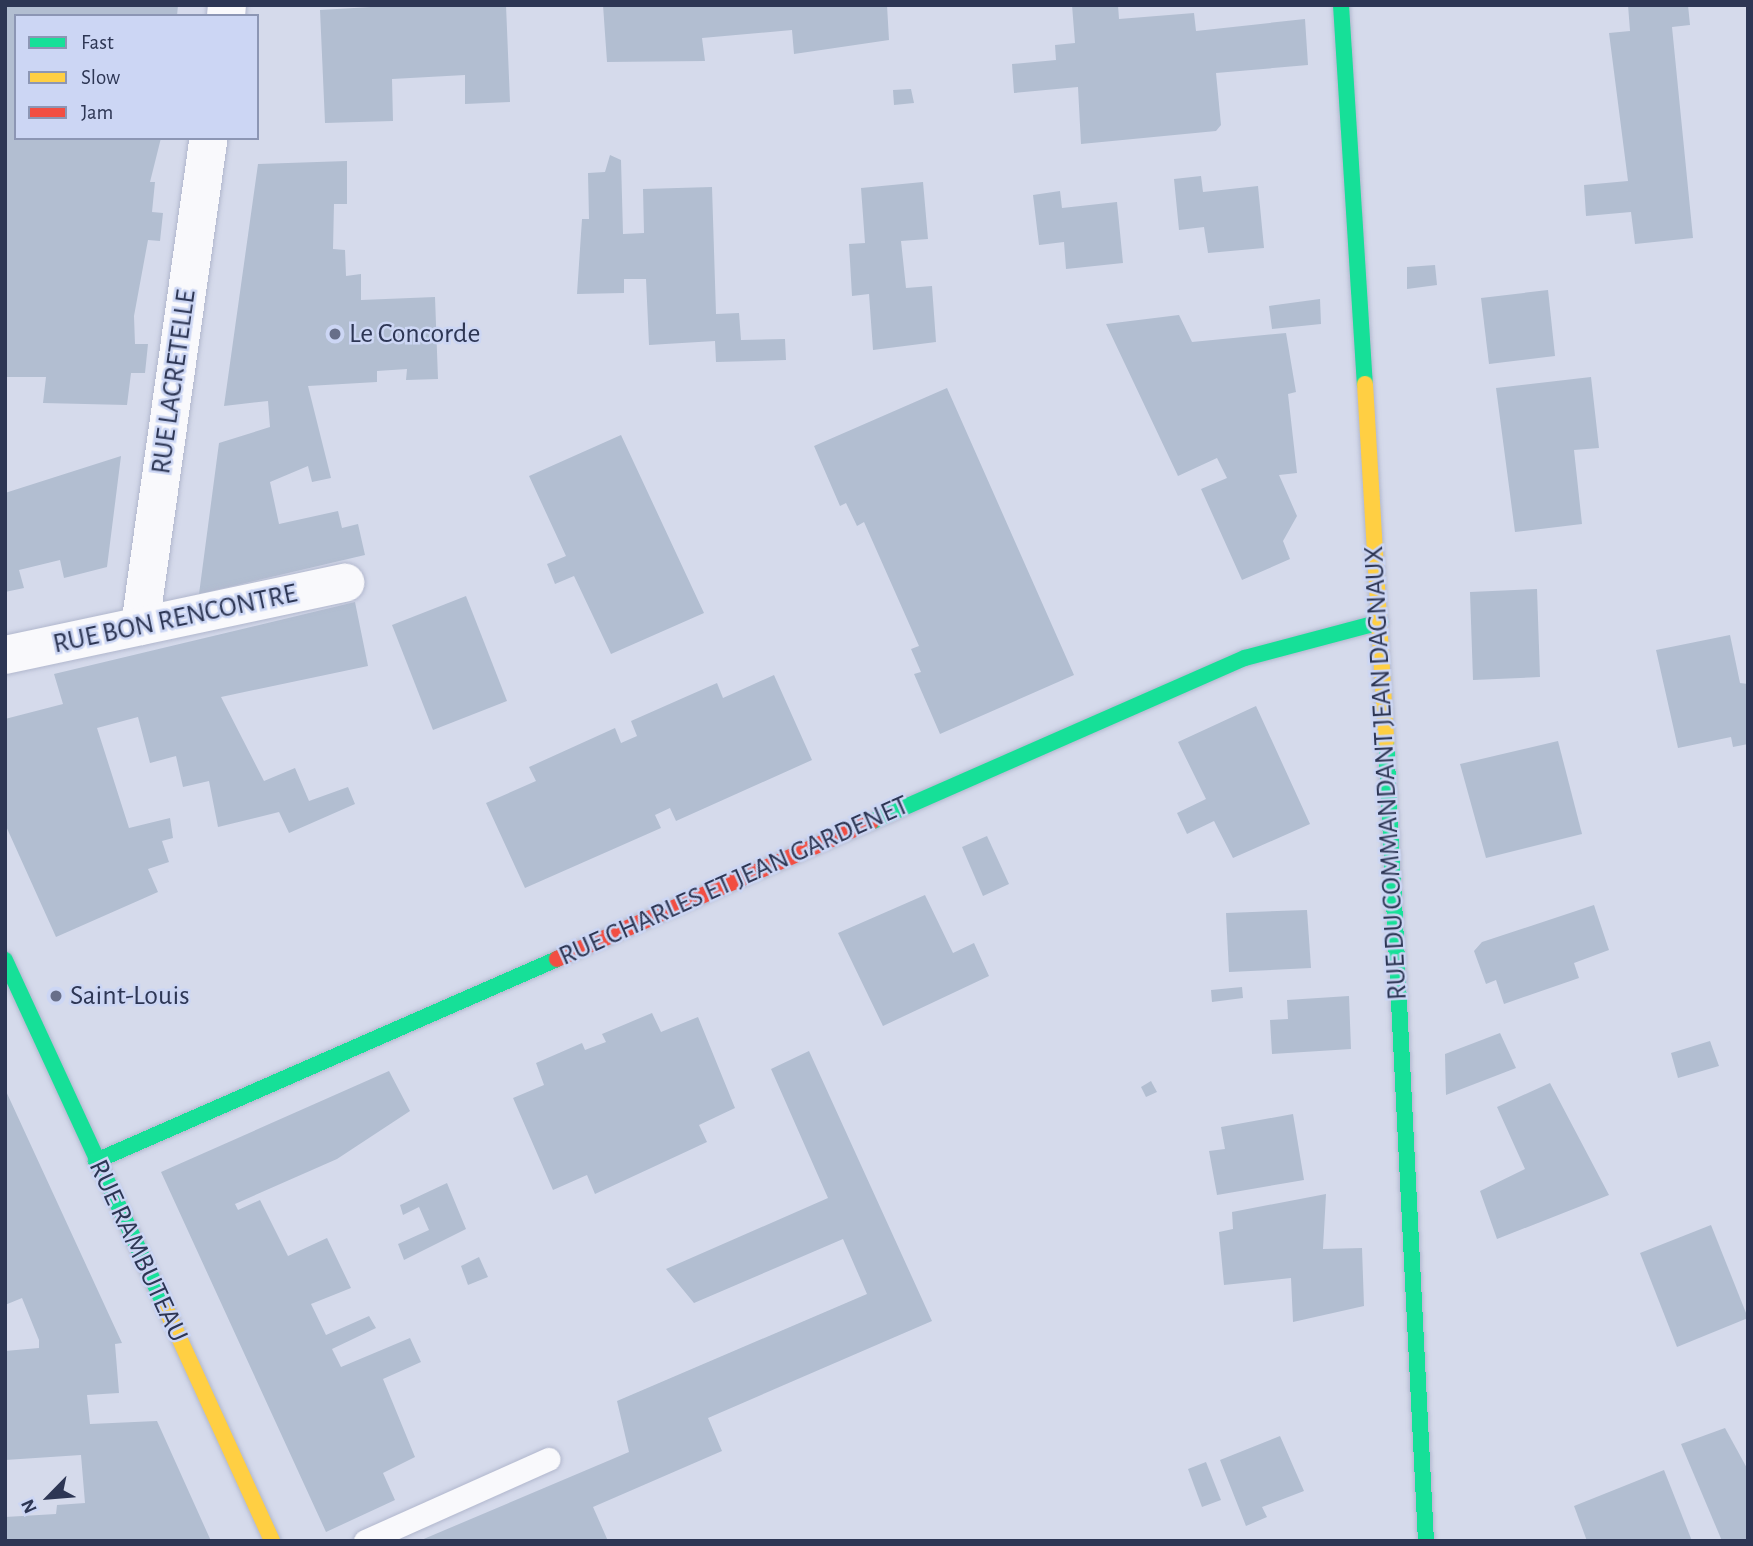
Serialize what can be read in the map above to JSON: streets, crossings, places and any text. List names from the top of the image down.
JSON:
{
  "streets": {
    "street": [
      "RUE LACRETELLE",
      "RUE BON RENCONTRE",
      "RUE DU COMMANDANT JEAN DAGNAUX",
      "RUE CHARLES ET JEAN GARDENET",
      "RUE RAMBUTEAU"
    ]
  },
  "crossings": [
    ["RUE LACRETELLE", "RUE BON RENCONTRE"],
    ["RUE DU COMMANDANT JEAN DAGNAUX", "RUE CHARLES ET JEAN GARDENET"],
    ["RUE CHARLES ET JEAN GARDENET", "RUE RAMBUTEAU"]
  ],
  "places": ["Le Concorde", "Saint-Louis"],
  "legend": ["Fast", "Slow", "Jam"],
  "north": "bottom left"
}
